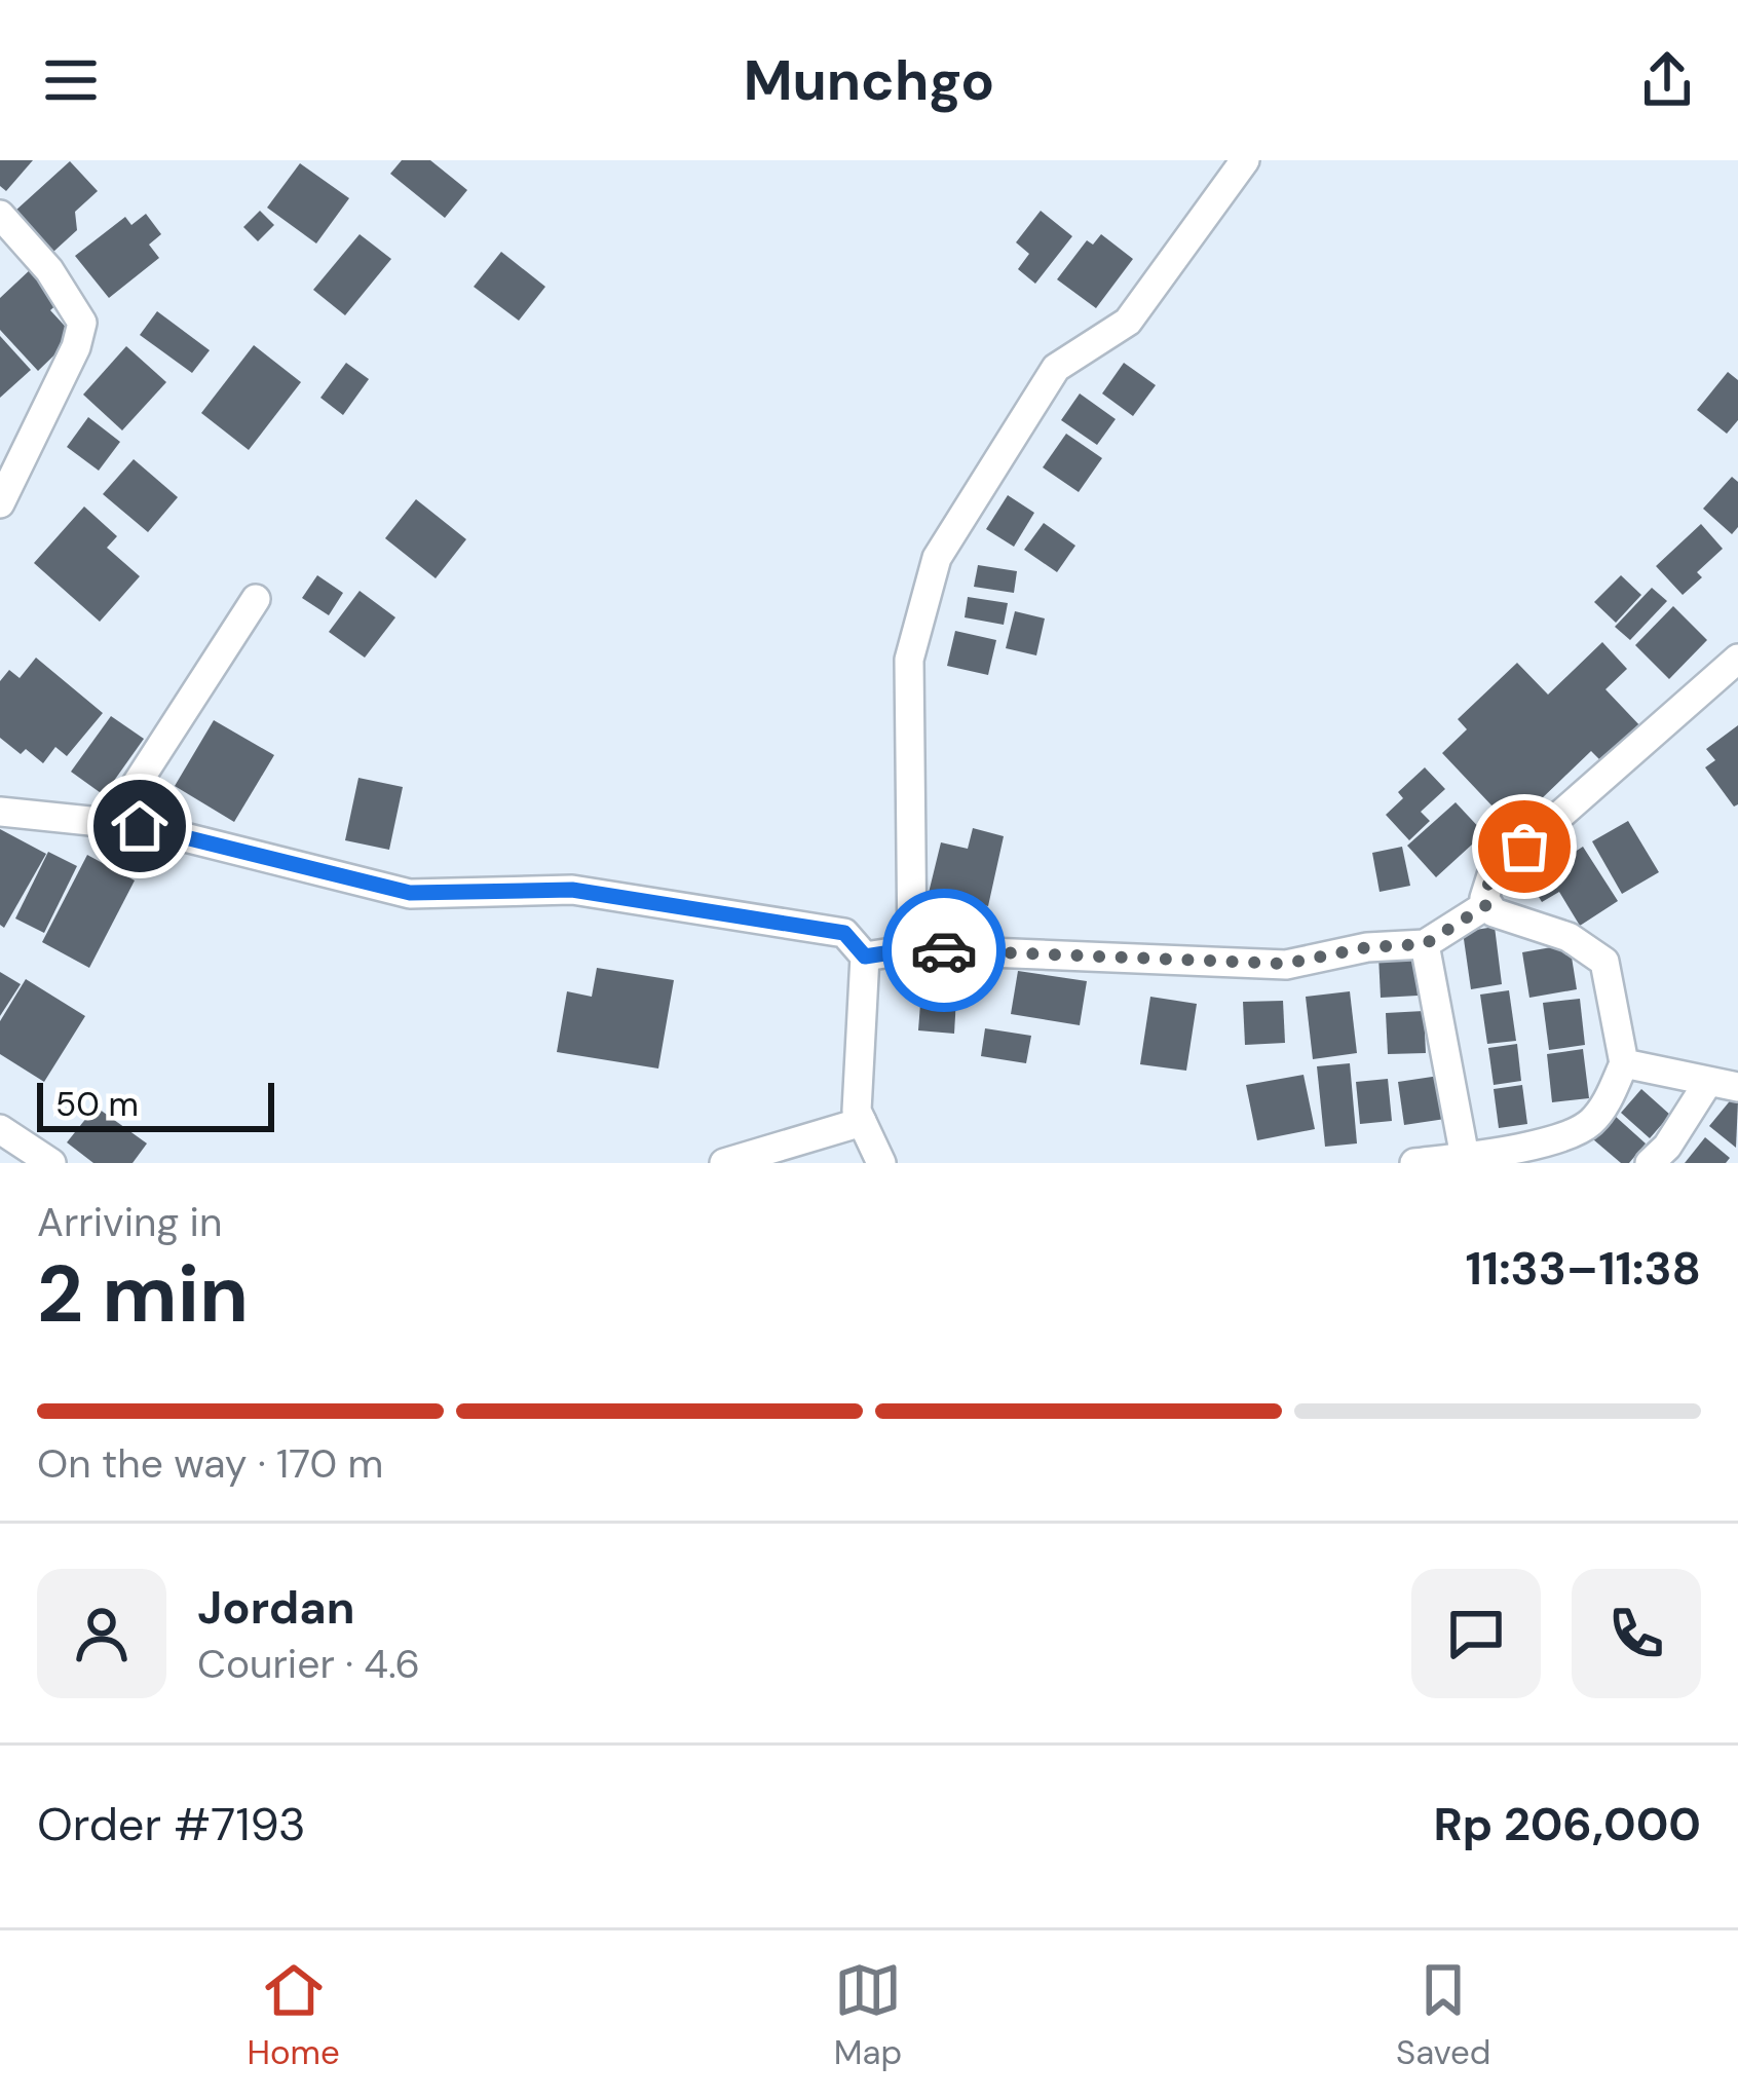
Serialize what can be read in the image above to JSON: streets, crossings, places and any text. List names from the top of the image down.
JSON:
{
  "scale_bar": "50 m",
  "page": {
    "header": "Munchgo",
    "scale": "50 m",
    "heading": ["2 min", "Arriving in", "11:33–11:38"],
    "panel": [
      "Jordan",
      "Courier · 4.6",
      "Order #7193",
      "Rp 206,000"
    ],
    "bar": "On the way · 170 m",
    "tabs": ["Home", "Map", "Saved"]
  }
}
